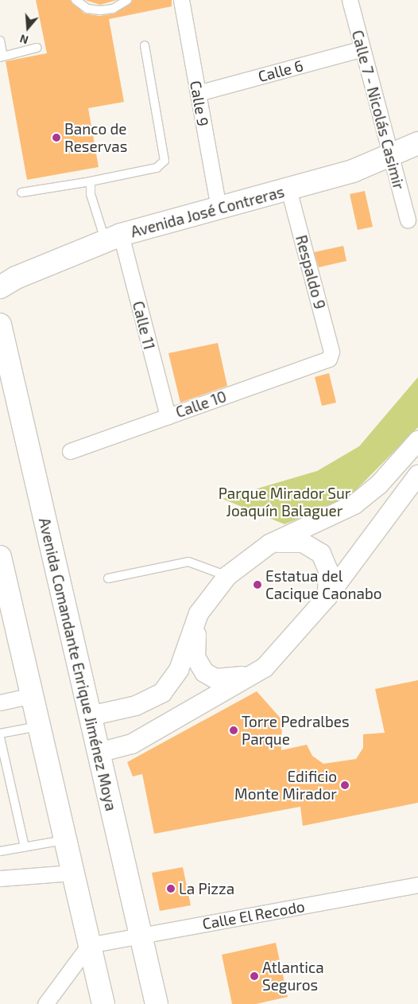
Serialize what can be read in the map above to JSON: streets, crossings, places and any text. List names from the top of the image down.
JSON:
{
  "streets": {
    "main road": ["Avenida José Contreras", "Avenida Comandante Enrique Jiménez Moya"],
    "street": [
      "Calle 6",
      "Calle 9",
      "Calle 7 - Nicolás Casimir",
      "Respaldo 9",
      "Calle 11",
      "Calle 10",
      "Calle El Recodo"
    ]
  },
  "crossings": [
    ["Calle 6", "Calle 9"],
    ["Calle 6", "Calle 7 - Nicolás Casimir"],
    ["Calle 9", "Avenida José Contreras"],
    ["Calle 7 - Nicolás Casimir", "Avenida José Contreras"],
    ["Avenida José Contreras", "Respaldo 9"],
    ["Avenida José Contreras", "Calle 11"],
    ["Respaldo 9", "Calle 10"],
    ["Calle 11", "Calle 10"],
    ["Avenida Comandante Enrique Jiménez Moya", "Calle El Recodo"]
  ],
  "parks": ["Parque Mirador Sur Joaquín Balaguer"],
  "places": [
    "Banco de Reservas",
    "Estatua del Cacique Caonabo",
    "Torre Pedralbes Parque",
    "Edificio Monte Mirador",
    "La Pizza",
    "Atlantica Seguros"
  ],
  "north": "bottom"
}
